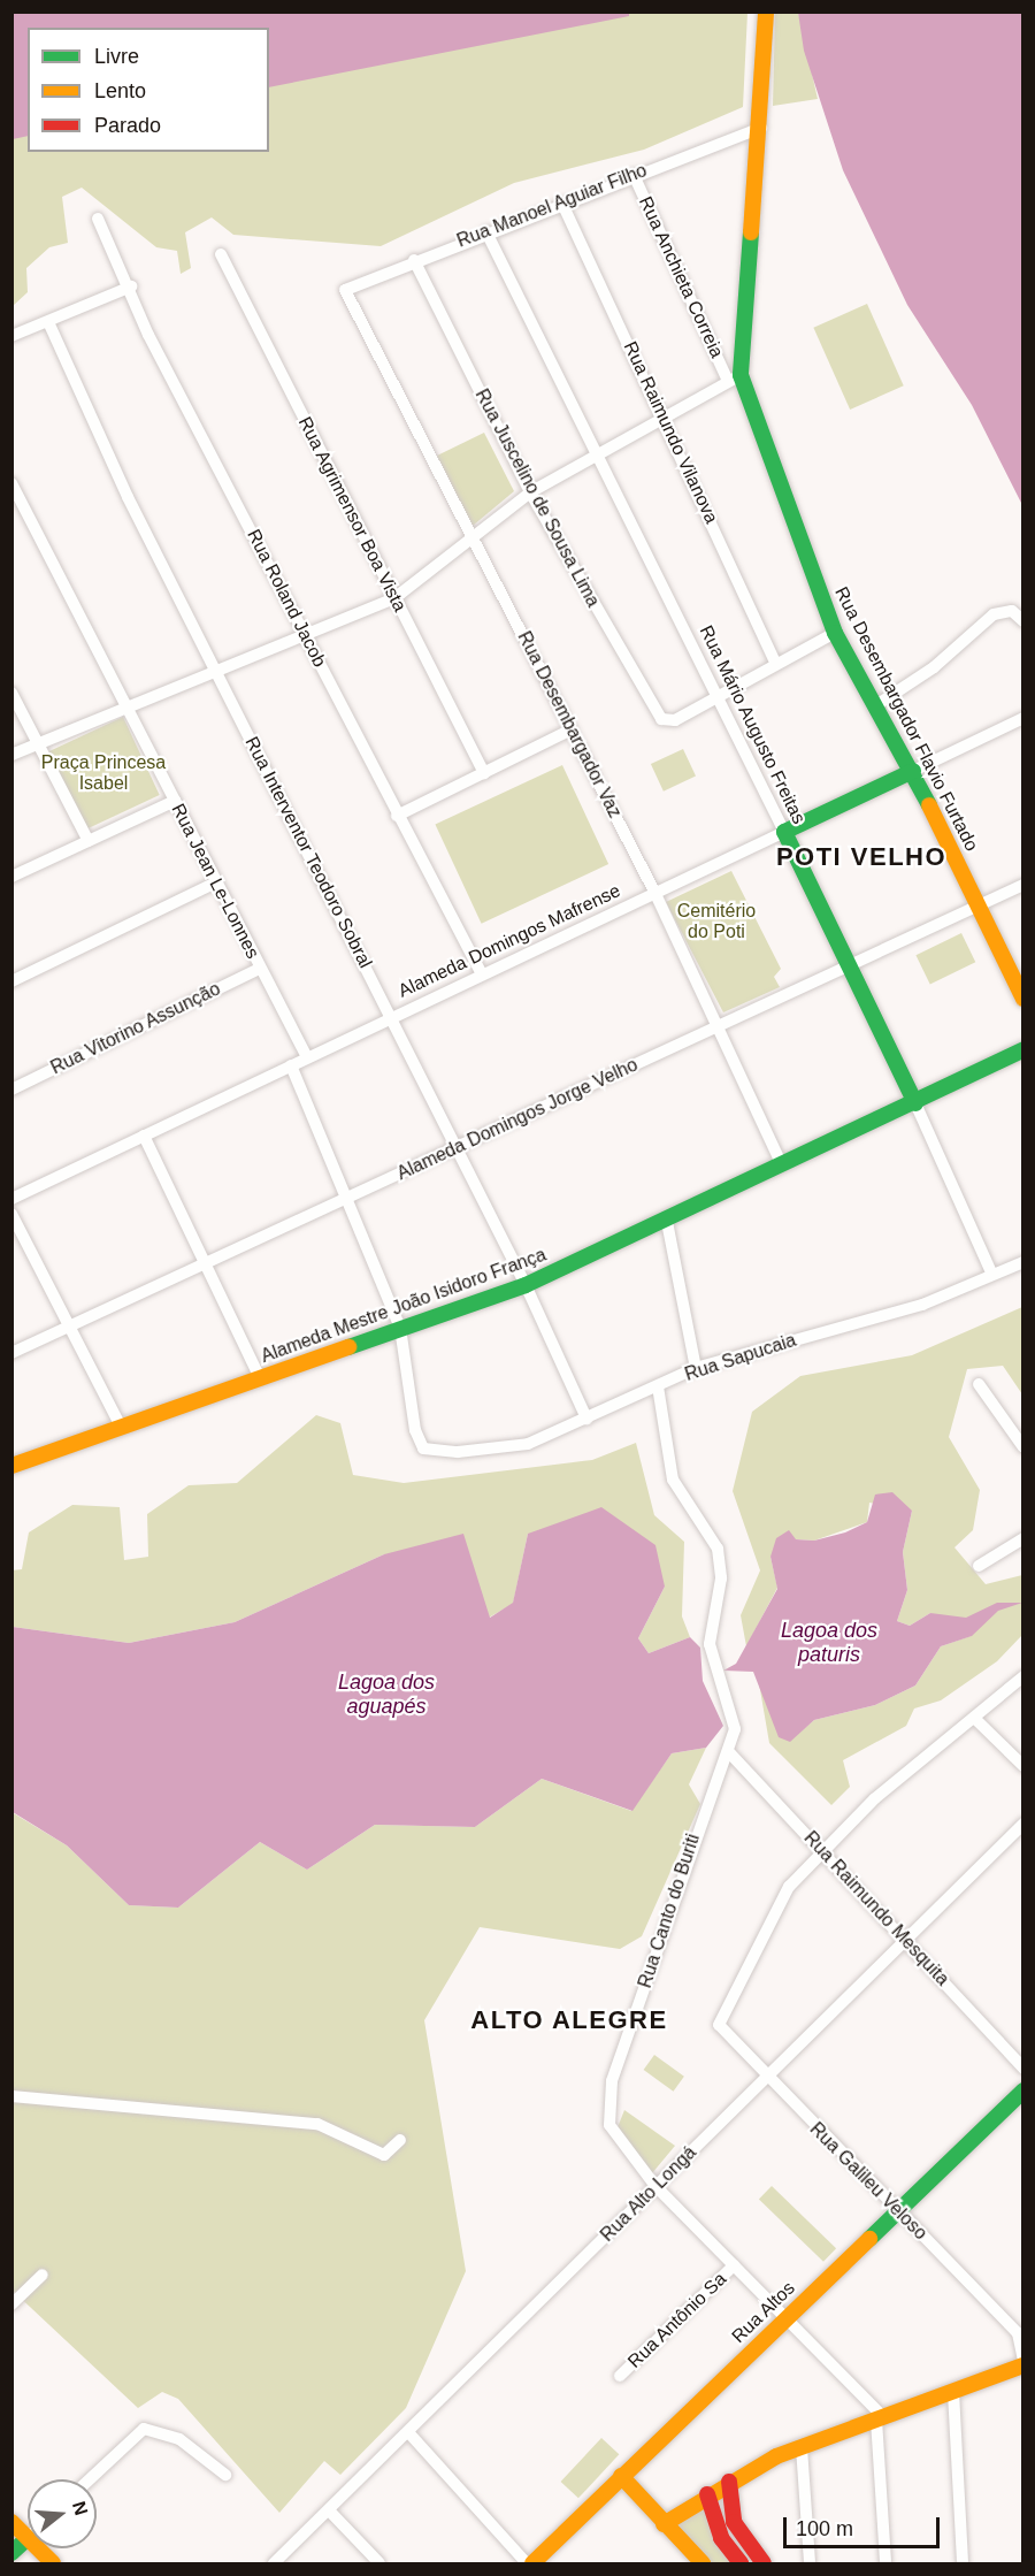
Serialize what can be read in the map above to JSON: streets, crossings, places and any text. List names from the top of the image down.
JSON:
{
  "streets": {
    "street": [
      "Rua Manoel Aguiar Filho",
      "Rua Anchieta Correia",
      "Rua Raimundo Vilanova",
      "Rua Juscelino de Sousa Lima",
      "Rua Agrimensor Boa Vista",
      "Rua Roland Jacob",
      "Rua Desembargador Flavio Furtado",
      "Rua Desembargador Vaz",
      "Rua Mário Augusto Freitas",
      "Rua Interventor Teodoro Sobral",
      "Rua Jean Le-Lonnes",
      "Alameda Domingos Mafrense",
      "Rua Vitorino Assunção",
      "Alameda Domingos Jorge Velho",
      "Alameda Mestre João Isidoro França",
      "Rua Sapucaia",
      "Rua Raimundo Mesquita",
      "Rua Canto do Buriti",
      "Rua Galileu Veloso",
      "Rua Alto Longá",
      "Rua Altos",
      "Rua Antônio Sa"
    ]
  },
  "crossings": [
    ["Rua Manoel Aguiar Filho", "Rua Anchieta Correia"],
    ["Rua Manoel Aguiar Filho", "Rua Raimundo Vilanova"],
    ["Rua Manoel Aguiar Filho", "Rua Juscelino de Sousa Lima"],
    ["Rua Manoel Aguiar Filho", "Rua Desembargador Flavio Furtado"],
    ["Rua Manoel Aguiar Filho", "Rua Desembargador Vaz"],
    ["Rua Manoel Aguiar Filho", "Rua Mário Augusto Freitas"],
    ["Rua Anchieta Correia", "Rua Desembargador Flavio Furtado"],
    ["Rua Juscelino de Sousa Lima", "Rua Mário Augusto Freitas"],
    ["Rua Roland Jacob", "Alameda Domingos Mafrense"],
    ["Rua Desembargador Flavio Furtado", "Alameda Domingos Mafrense"],
    ["Rua Desembargador Flavio Furtado", "Alameda Domingos Jorge Velho"],
    ["Rua Desembargador Vaz", "Alameda Domingos Mafrense"],
    ["Rua Desembargador Vaz", "Alameda Domingos Jorge Velho"],
    ["Rua Desembargador Vaz", "Alameda Mestre João Isidoro França"],
    ["Rua Mário Augusto Freitas", "Alameda Domingos Mafrense"],
    ["Rua Mário Augusto Freitas", "Alameda Domingos Jorge Velho"],
    ["Rua Mário Augusto Freitas", "Alameda Mestre João Isidoro França"],
    ["Rua Mário Augusto Freitas", "Rua Sapucaia"],
    ["Rua Interventor Teodoro Sobral", "Alameda Domingos Mafrense"],
    ["Rua Interventor Teodoro Sobral", "Alameda Domingos Jorge Velho"],
    ["Rua Interventor Teodoro Sobral", "Alameda Mestre João Isidoro França"],
    ["Rua Interventor Teodoro Sobral", "Rua Sapucaia"],
    ["Rua Jean Le-Lonnes", "Alameda Domingos Mafrense"],
    ["Rua Jean Le-Lonnes", "Rua Vitorino Assunção"],
    ["Alameda Mestre João Isidoro França", "Rua Sapucaia"],
    ["Rua Raimundo Mesquita", "Rua Canto do Buriti"],
    ["Rua Raimundo Mesquita", "Rua Galileu Veloso"],
    ["Rua Raimundo Mesquita", "Rua Alto Longá"],
    ["Rua Canto do Buriti", "Rua Alto Longá"],
    ["Rua Canto do Buriti", "Rua Altos"],
    ["Rua Canto do Buriti", "Rua Antônio Sa"],
    ["Rua Galileu Veloso", "Rua Alto Longá"],
    ["Rua Galileu Veloso", "Rua Altos"]
  ],
  "districts": ["POTI VELHO", "ALTO ALEGRE"],
  "water": ["Lagoa dos paturis", "Lagoa dos aguapés"],
  "parks": ["Praça Princesa Isabel", "Cemitério do Poti"],
  "legend": ["Livre", "Lento", "Parado"],
  "scale_bar": "100 m",
  "north": "right"
}
